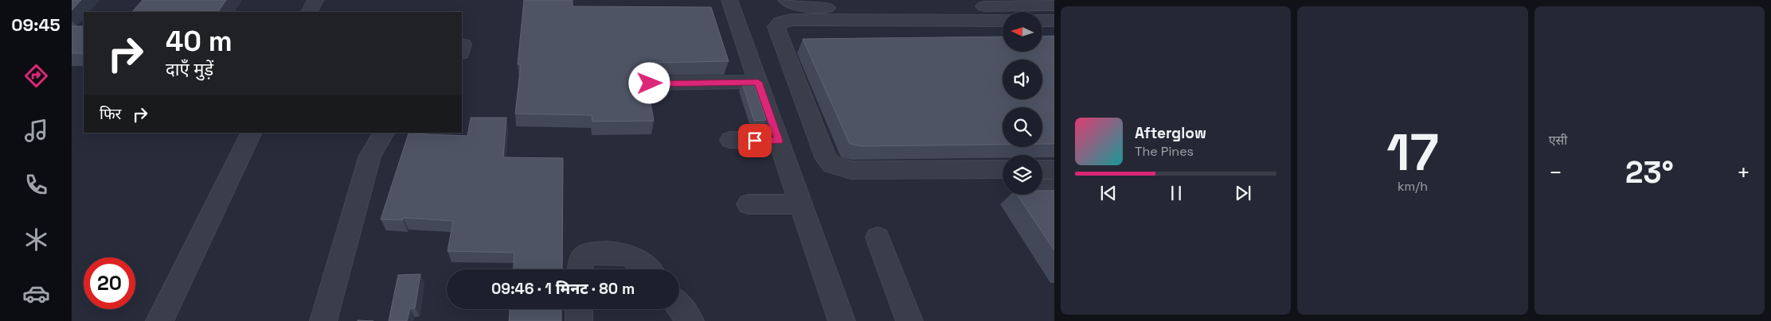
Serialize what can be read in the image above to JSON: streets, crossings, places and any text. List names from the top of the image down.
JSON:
{
  "north": "left",
  "page": {
    "tabs": "09:45",
    "tile": [
      ["17", "km/h"],
      "एसी"
    ],
    "turn": ["40 m", "दाएँ मुड़ें"],
    "then": "फिर",
    "song": ["Afterglow", "The Pines"],
    "heat": ["−", "23°", "+"],
    "limit": "20",
    "trip": "09:46 · 1 मिनट · 80 m"
  }
}
